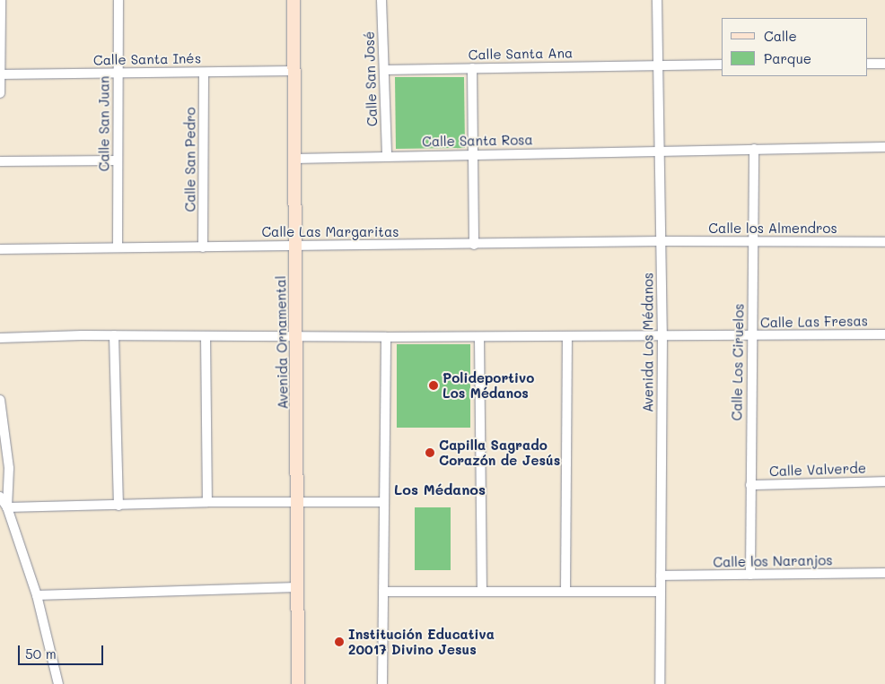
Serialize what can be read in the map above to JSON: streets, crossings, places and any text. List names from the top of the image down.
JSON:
{
  "streets": {
    "street": [
      "Calle Santa Ana",
      "Calle Santa Inés",
      "Calle San José",
      "Calle San Juan",
      "Calle Santa Rosa",
      "Calle San Pedro",
      "Calle los Almendros",
      "Calle Las Margaritas",
      "Calle Las Fresas",
      "Avenida Ornamental",
      "Avenida Los Médanos",
      "Calle Los Ciruelos",
      "Calle Valverde",
      "Calle los Naranjos"
    ]
  },
  "crossings": [
    ["Calle Santa Ana", "Calle San José"],
    ["Calle Santa Ana", "Avenida Los Médanos"],
    ["Calle Santa Inés", "Calle San Juan"],
    ["Calle Santa Inés", "Calle San Pedro"],
    ["Calle Santa Inés", "Avenida Ornamental"],
    ["Calle San José", "Calle Santa Rosa"],
    ["Calle San Juan", "Calle Las Margaritas"],
    ["Calle Santa Rosa", "Avenida Ornamental"],
    ["Calle Santa Rosa", "Avenida Los Médanos"],
    ["Calle Santa Rosa", "Calle Los Ciruelos"],
    ["Calle San Pedro", "Calle Las Margaritas"],
    ["Calle los Almendros", "Calle Las Margaritas"],
    ["Calle los Almendros", "Avenida Los Médanos"],
    ["Calle los Almendros", "Calle Los Ciruelos"],
    ["Calle Las Margaritas", "Avenida Ornamental"],
    ["Calle Las Margaritas", "Avenida Los Médanos"],
    ["Calle Las Fresas", "Avenida Ornamental"],
    ["Calle Las Fresas", "Avenida Los Médanos"],
    ["Calle Las Fresas", "Calle Los Ciruelos"],
    ["Avenida Los Médanos", "Calle los Naranjos"],
    ["Calle Los Ciruelos", "Calle Valverde"],
    ["Calle Los Ciruelos", "Calle los Naranjos"]
  ],
  "districts": ["Los Médanos"],
  "places": ["Polideportivo Los Médanos", "Capilla Sagrado Corazón de Jesús", "Institución Educativa 20017 Divino Jesus"],
  "legend": ["Calle", "Parque"],
  "scale_bar": "50 m"
}
